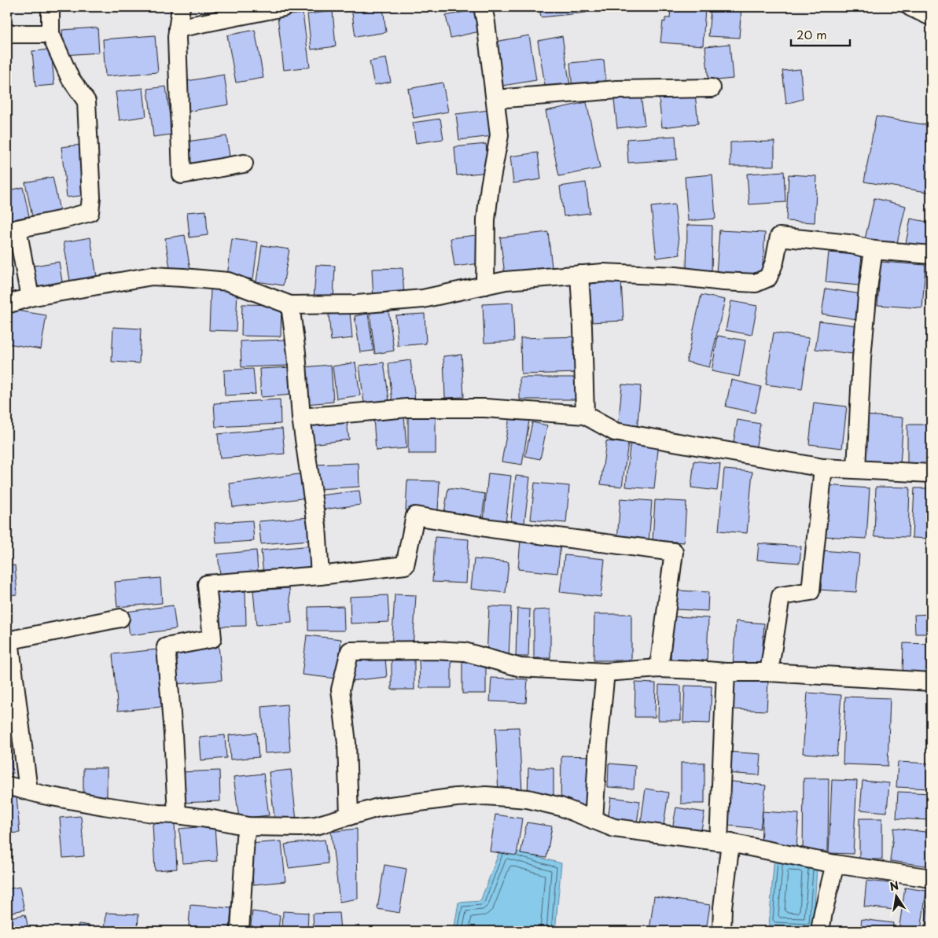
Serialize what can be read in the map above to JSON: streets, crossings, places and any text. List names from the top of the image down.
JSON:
{
  "scale_bar": "20 m",
  "north": "top"
}
